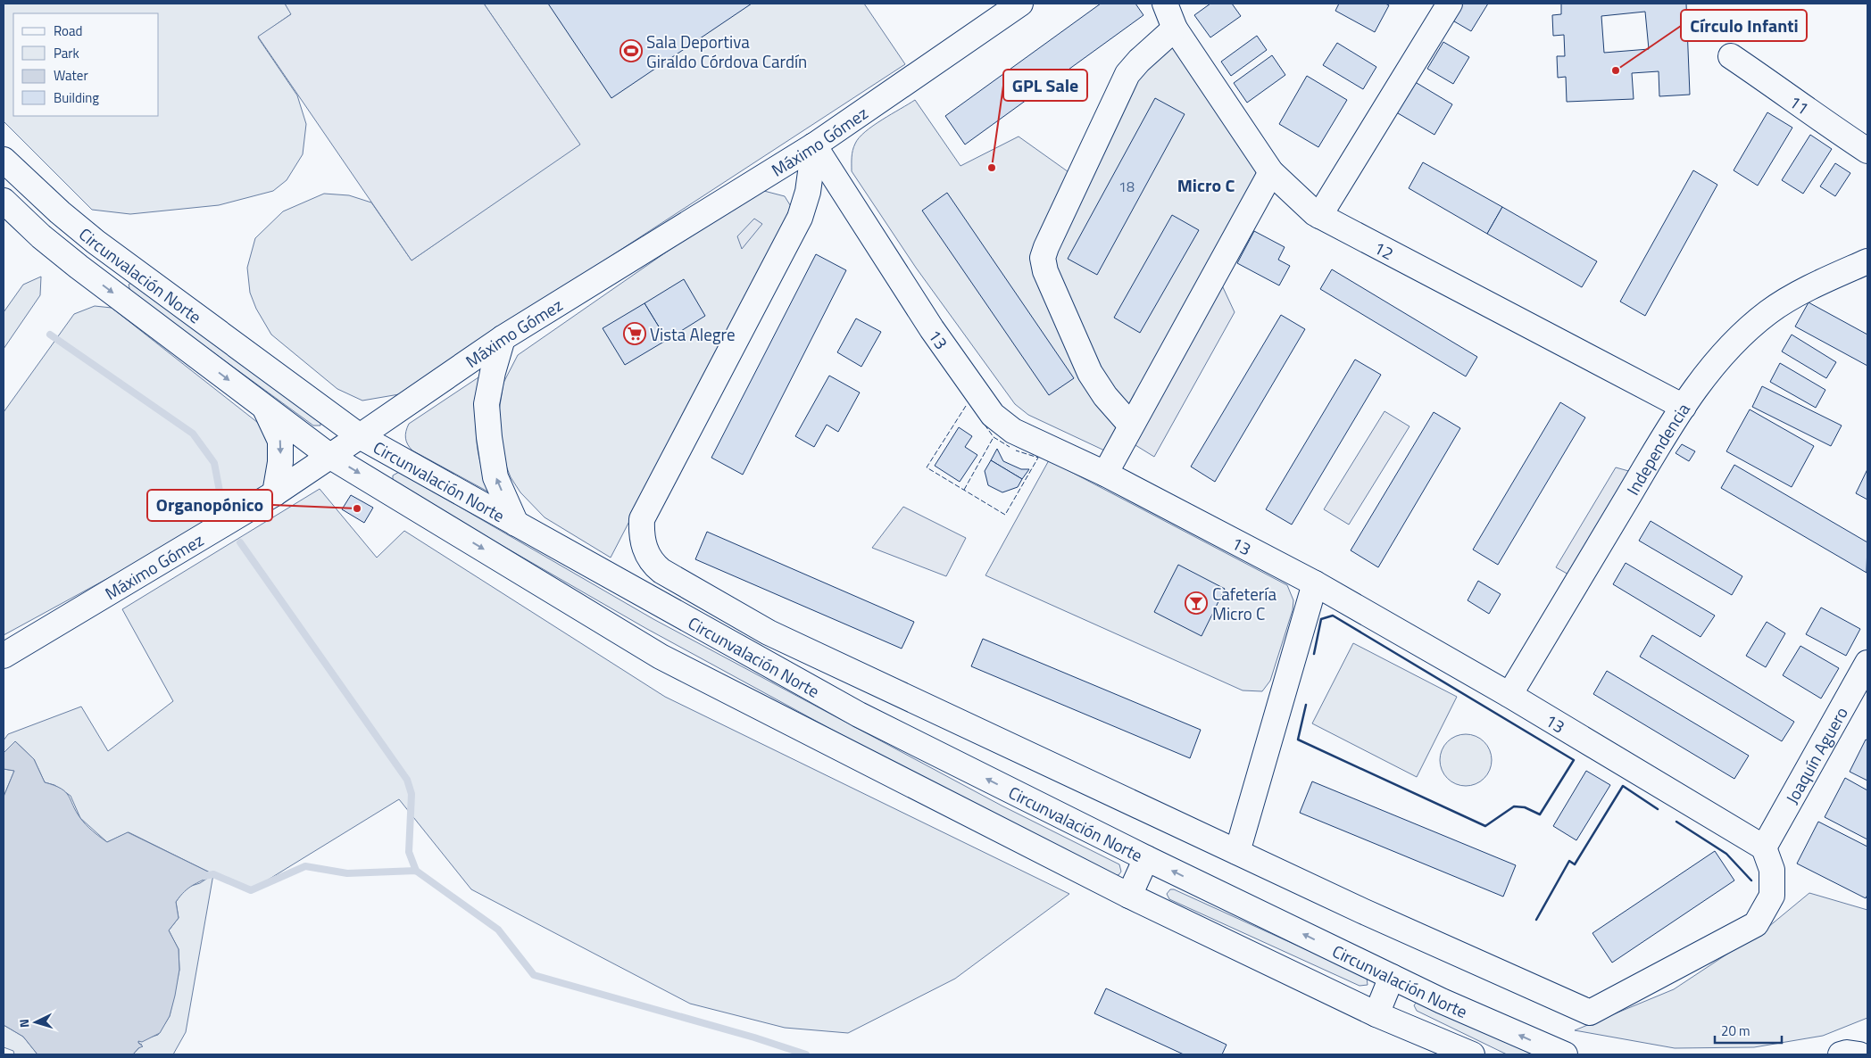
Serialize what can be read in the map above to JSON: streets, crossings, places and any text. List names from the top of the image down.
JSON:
{
  "streets": {
    "main road": [
      "11",
      "Máximo Gómez",
      "12",
      "Circunvalación Norte",
      "13",
      "Independencia",
      "Joaquín Aguero"
    ]
  },
  "crossings": [
    ["Máximo Gómez", "Circunvalación Norte"],
    ["Máximo Gómez", "13"],
    ["12", "Independencia"],
    ["13", "Independencia"],
    ["13", "Joaquín Aguero"]
  ],
  "districts": ["Micro C"],
  "places": {
    "sports": ["Sala Deportiva Giraldo Córdova Cardín"],
    "other": ["Círculo Infanti", "GPL Sale", "Organopónico"],
    "supermarket": ["Vista Alegre"],
    "bar": ["Cafetería Micro C"]
  },
  "house_numbers": ["18"],
  "legend": [
    "Road",
    "Park",
    "Water",
    "Building"
  ],
  "scale_bar": "20 m",
  "north": "left"
}
